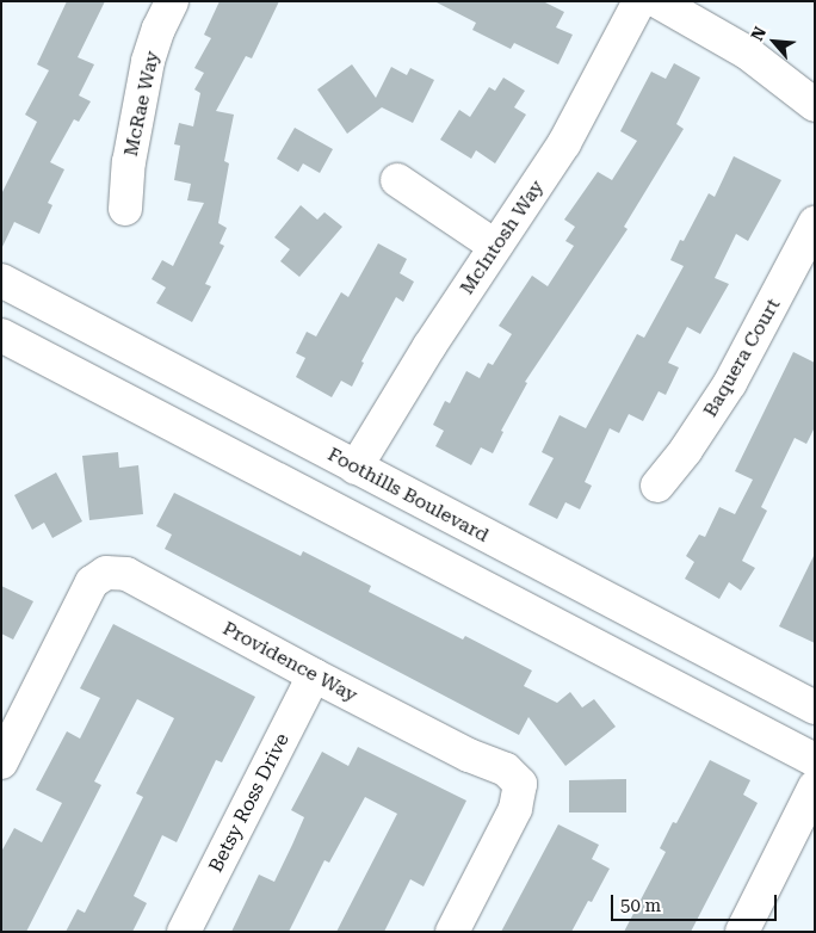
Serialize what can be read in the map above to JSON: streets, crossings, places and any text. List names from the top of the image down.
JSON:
{
  "streets": {
    "street": [
      "McRae Way",
      "McIntosh Way",
      "Baquera Court",
      "Foothills Boulevard",
      "Providence Way",
      "Betsy Ross Drive"
    ]
  },
  "crossings": [
    ["McIntosh Way", "Foothills Boulevard"],
    ["Providence Way", "Betsy Ross Drive"]
  ],
  "scale_bar": "50 m",
  "north": "top left"
}
